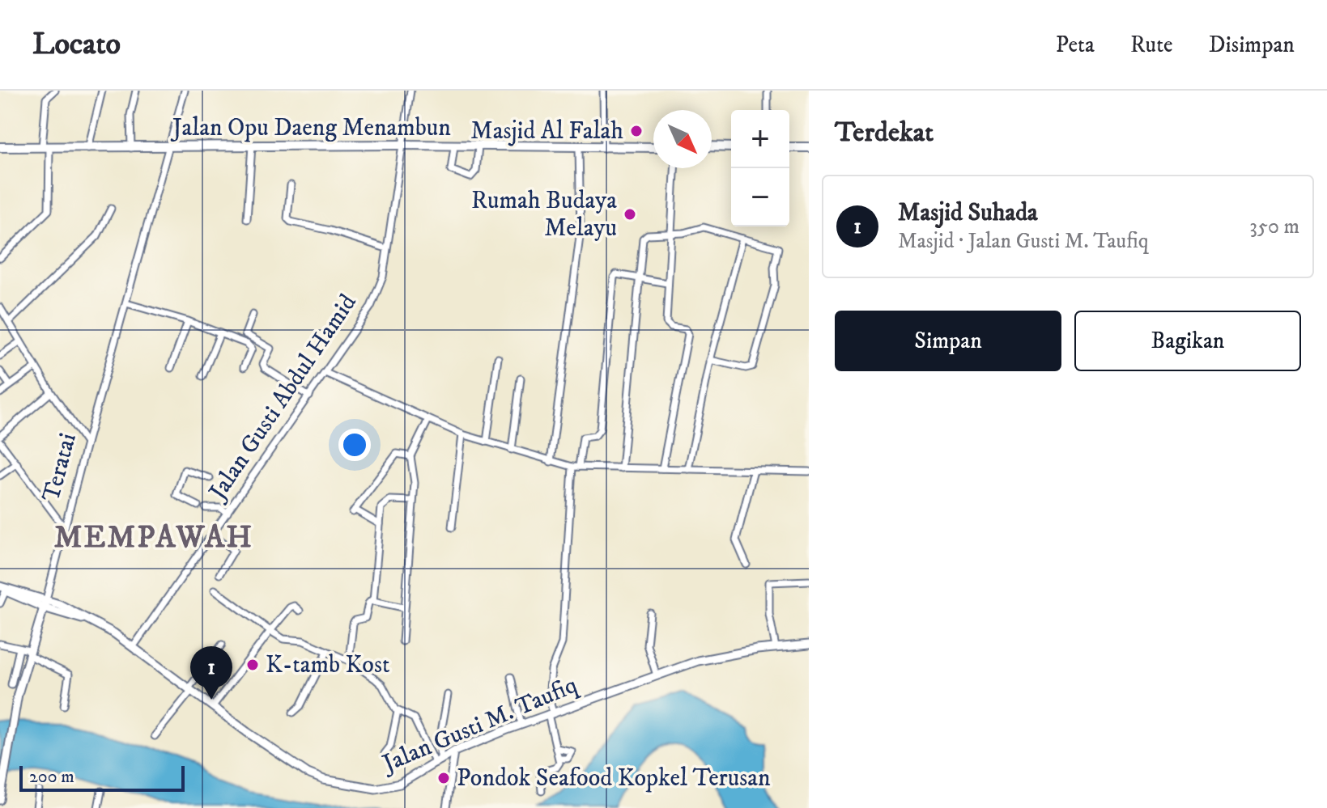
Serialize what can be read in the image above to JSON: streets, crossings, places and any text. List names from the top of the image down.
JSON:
{
  "streets": {
    "highway": ["Jalan Opu Daeng Menambun"],
    "main road": ["Teratai", "Jalan Gusti M. Taufiq"],
    "street": ["Jalan Gusti Abdul Hamid"]
  },
  "crossings": [
    ["Jalan Opu Daeng Menambun", "Jalan Gusti Abdul Hamid"],
    ["Jalan Opu Daeng Menambun", "Teratai"],
    ["Jalan Gusti Abdul Hamid", "Jalan Gusti M. Taufiq"],
    ["Teratai", "Jalan Gusti M. Taufiq"]
  ],
  "districts": ["MEMPAWAH"],
  "places": [
    "Masjid Al Falah",
    "Rumah Budaya Melayu",
    "K-tamb Kost",
    "Pondok Seafood Kopkel Terusan"
  ],
  "scale_bar": "200 m",
  "north": "bottom right",
  "page": {
    "header": "Locato",
    "nav": ["Peta", "Rute", "Disimpan"],
    "heading": "Terdekat",
    "map_buttons": ["+", "−"],
    "list": [
      {
        "mark": "1",
        "name": "Masjid Suhada",
        "note": "Masjid · Jalan Gusti M. Taufiq",
        "value": "350 m"
      }
    ],
    "buttons": ["Simpan", "Bagikan"],
    "pins": "1",
    "scale": "200 m"
  }
}
